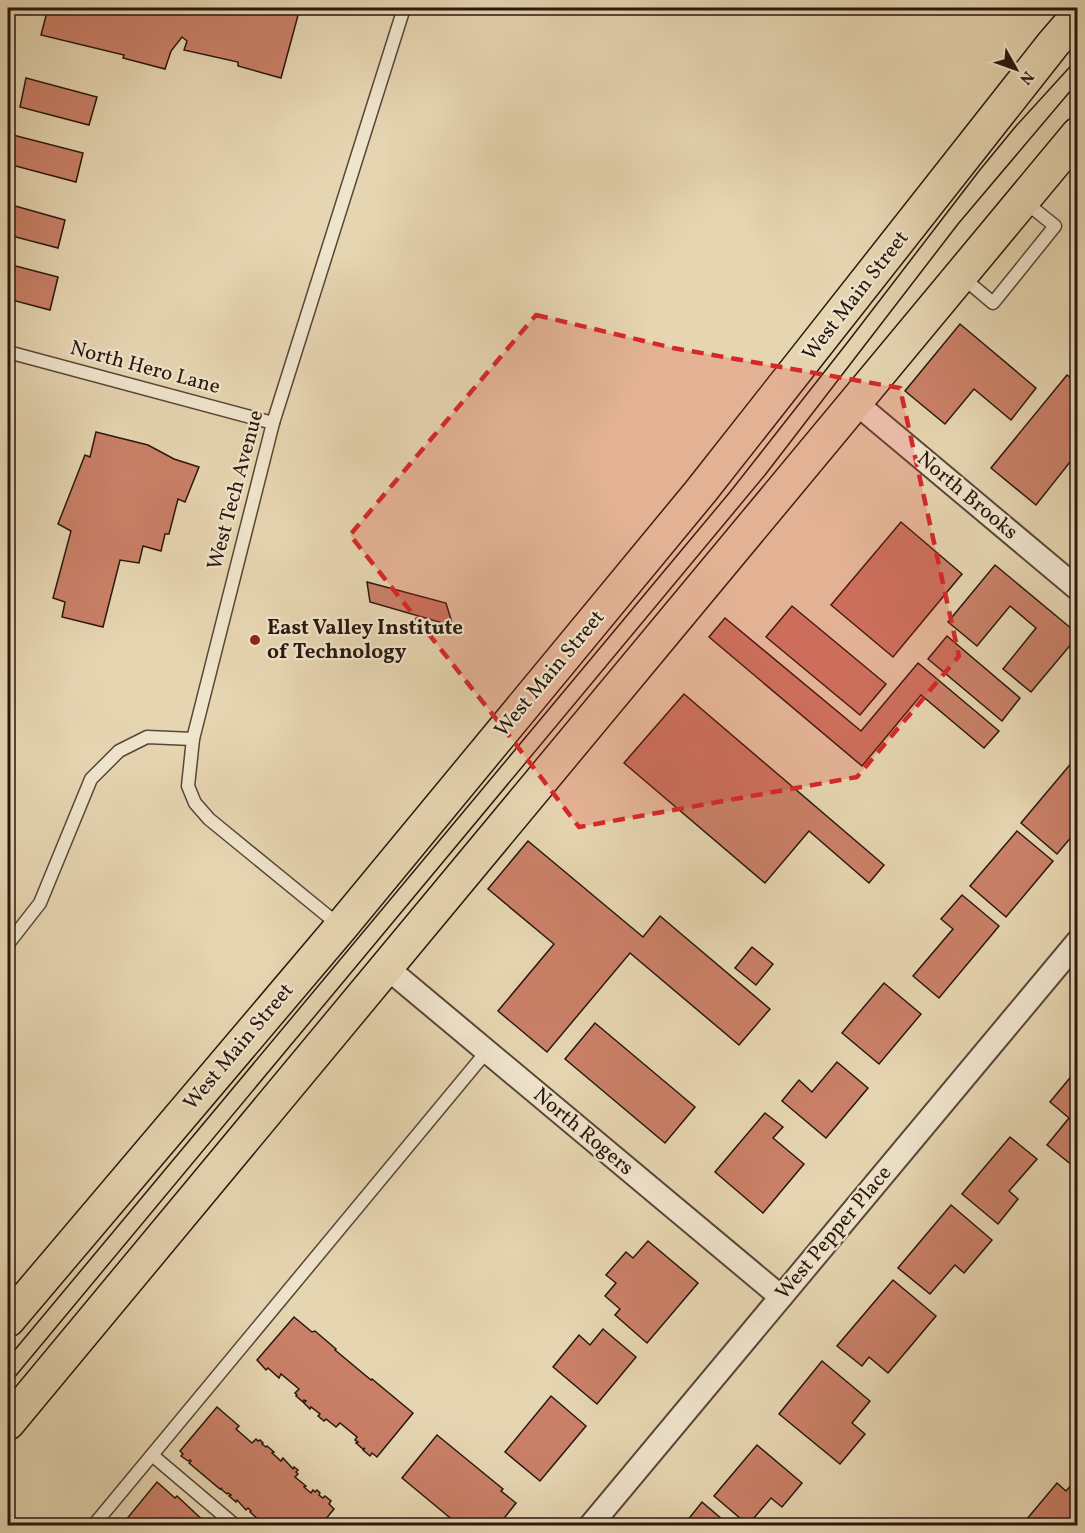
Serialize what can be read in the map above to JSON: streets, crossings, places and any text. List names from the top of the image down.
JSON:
{
  "streets": {
    "main road": ["West Main Street"],
    "street": ["North Brooks", "North Rogers", "West Pepper Place"],
    "lane": ["North Hero Lane", "West Tech Avenue"]
  },
  "crossings": [
    ["West Main Street", "West Tech Avenue"],
    ["North Hero Lane", "West Tech Avenue"],
    ["North Rogers", "West Pepper Place"]
  ],
  "places": ["East Valley Institute of Technology"],
  "north": "bottom right"
}
